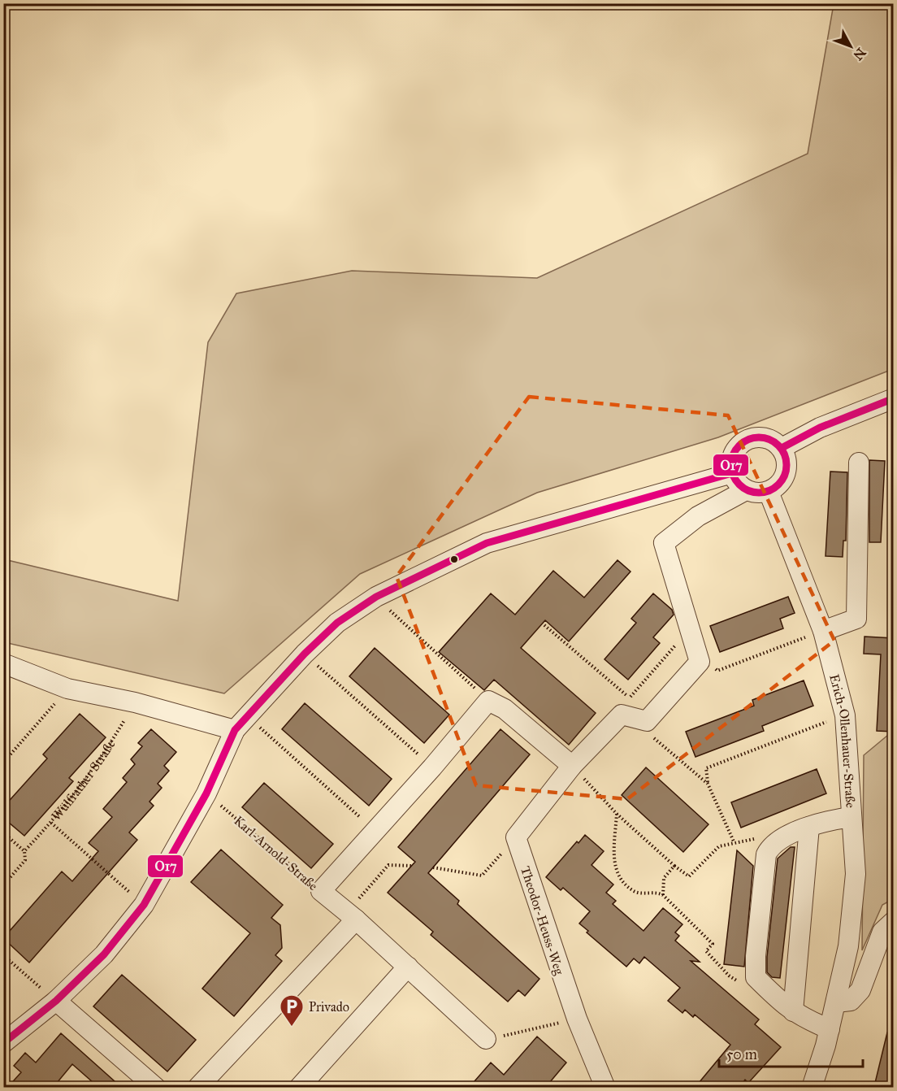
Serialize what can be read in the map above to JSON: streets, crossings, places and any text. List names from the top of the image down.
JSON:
{
  "streets": {
    "street": ["Erich-Ollenhauer-Straße", "Karl-Arnold-Straße", "Theodor-Heuss-Weg"],
    "path": ["Wülfrather Straße"]
  },
  "places": {
    "parking": ["Privado"]
  },
  "lines": ["transit line O17"],
  "scale_bar": "50 m",
  "north": "bottom right"
}
